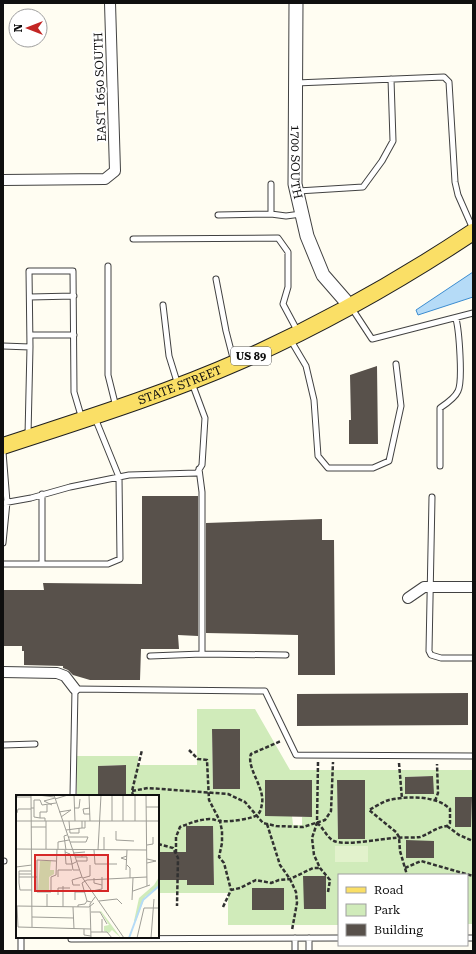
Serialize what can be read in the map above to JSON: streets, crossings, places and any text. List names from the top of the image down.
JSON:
{
  "streets": {
    "main road": ["US 89", "STATE STREET"],
    "street": ["EAST 1650 SOUTH", "1700 SOUTH"]
  },
  "crossings": [
    ["1700 SOUTH", "STATE STREET"]
  ],
  "legend": ["Road", "Park", "Building"],
  "north": "left"
}
